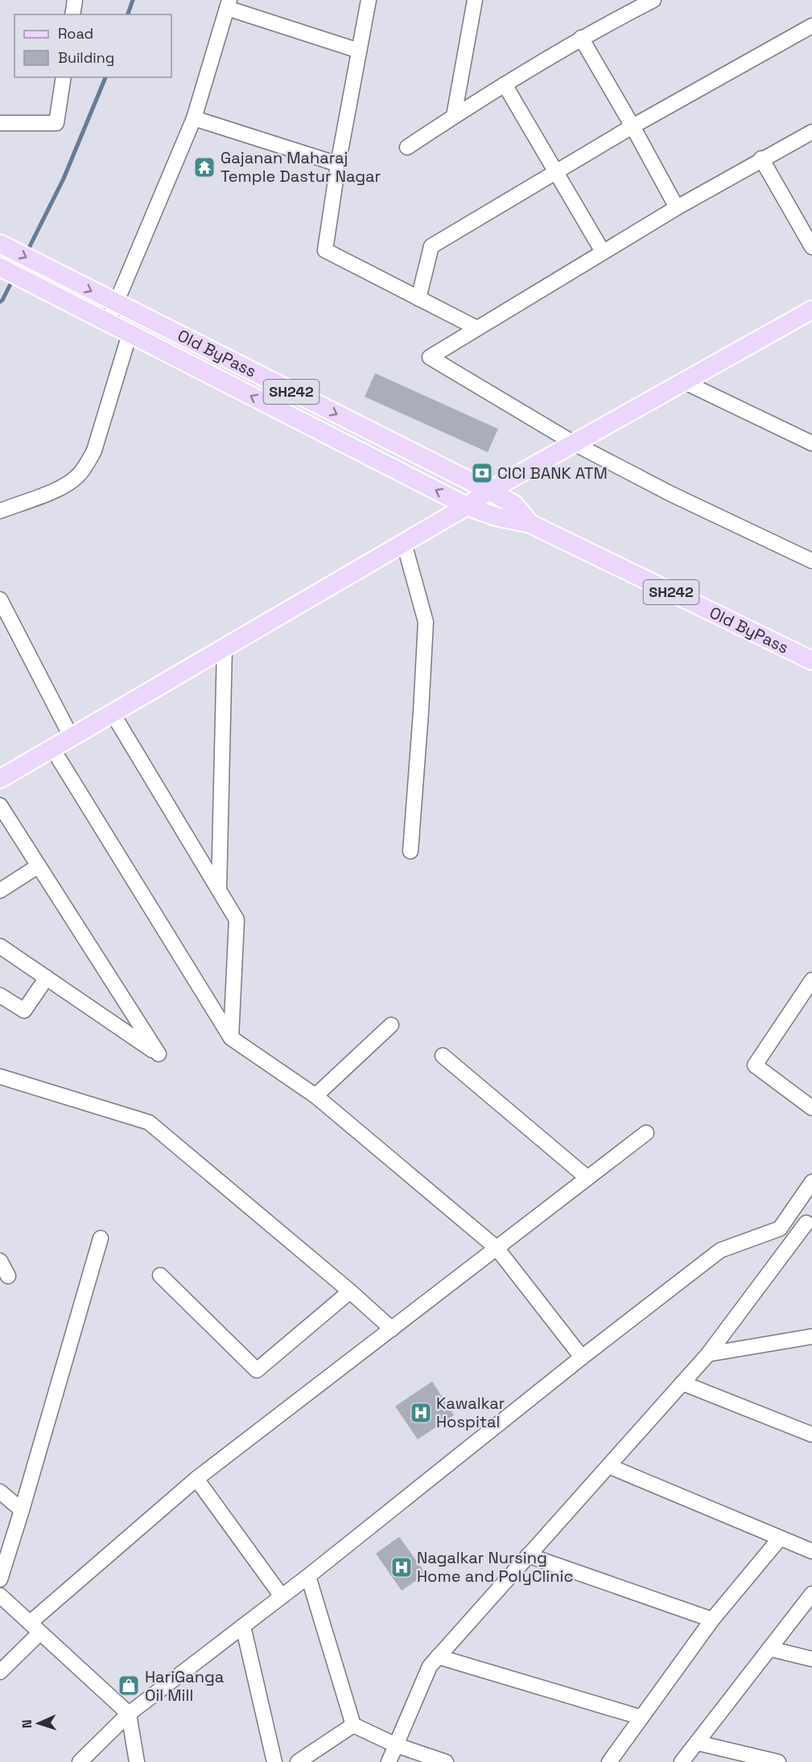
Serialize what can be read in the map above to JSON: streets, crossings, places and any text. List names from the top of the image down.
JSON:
{
  "streets": {
    "main road": ["Old ByPass", "SH242"]
  },
  "places": {
    "temple": ["Gajanan Maharaj Temple Dastur Nagar"],
    "bank": ["CICI BANK ATM"],
    "hospital": ["Kawalkar Hospital", "Nagalkar Nursing Home and PolyClinic"],
    "shop": ["HariGanga Oil Mill"]
  },
  "legend": ["Road", "Building"],
  "north": "left"
}
